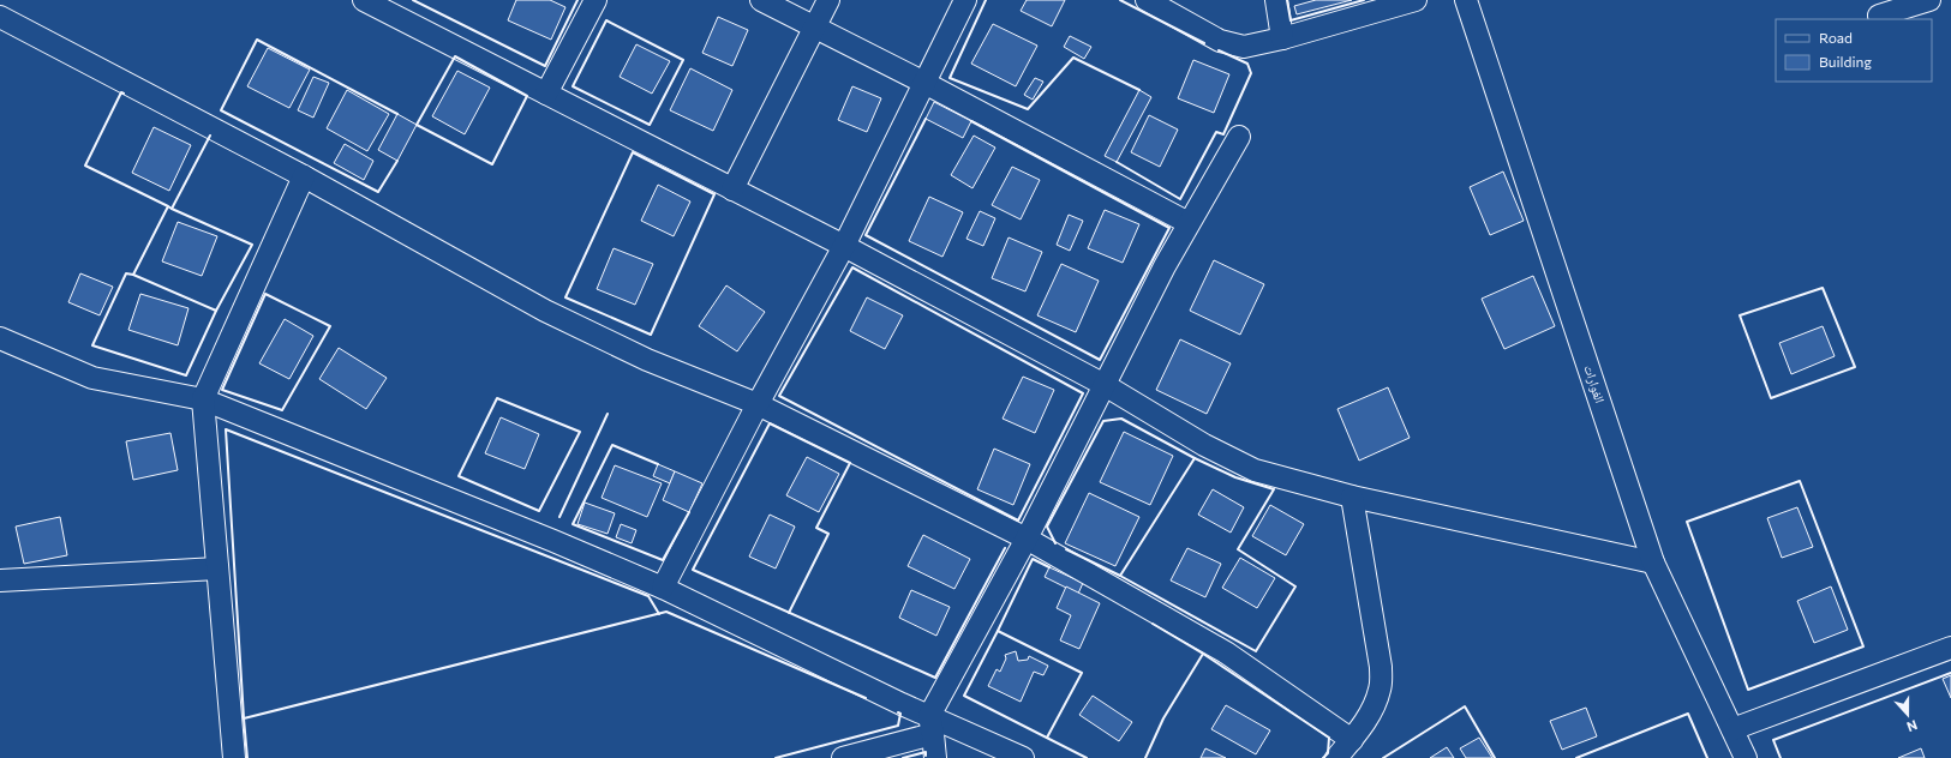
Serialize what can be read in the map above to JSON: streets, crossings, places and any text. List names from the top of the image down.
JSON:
{
  "streets": {
    "street": ["الغوارات"]
  },
  "legend": ["Road", "Building"],
  "north": "bottom"
}
